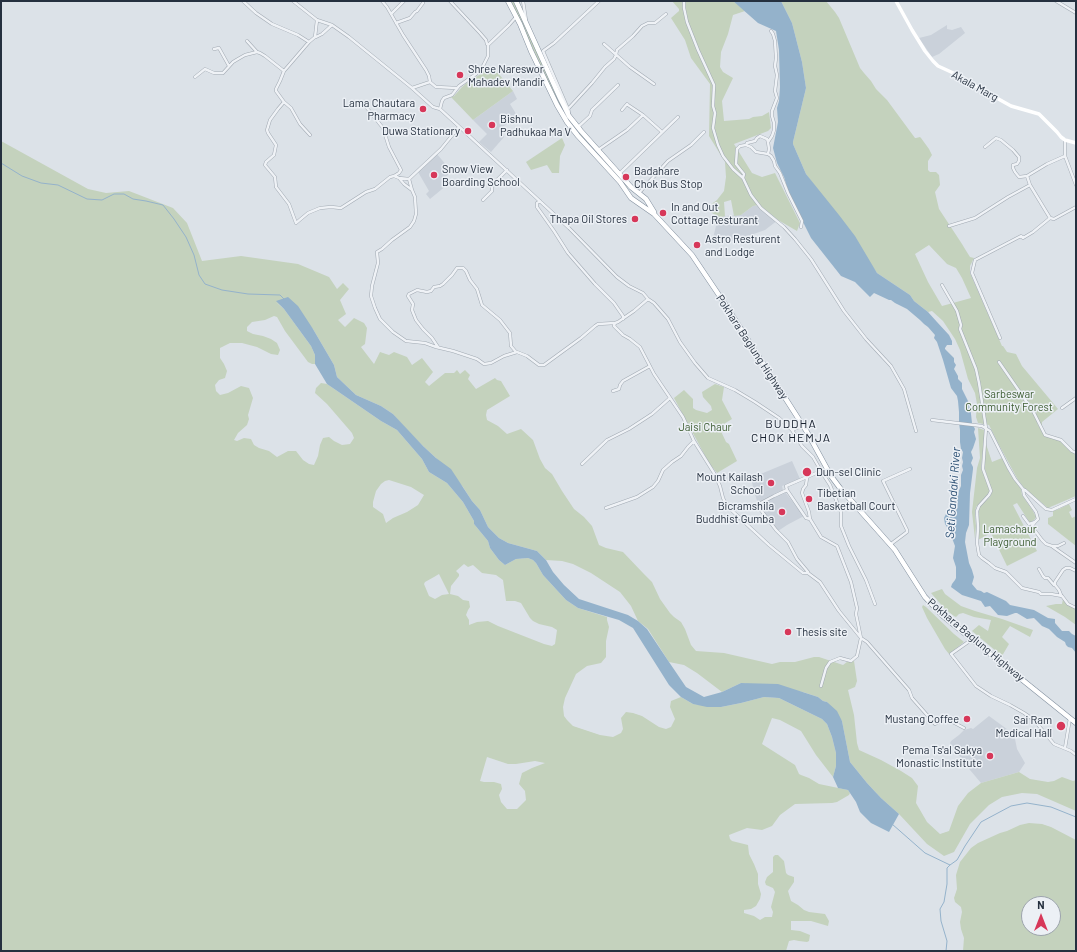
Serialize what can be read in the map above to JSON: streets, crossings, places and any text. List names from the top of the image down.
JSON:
{
  "streets": {
    "highway": ["Pokhara Baglung Highway"],
    "main road": ["Akala Marg"]
  },
  "districts": ["BUDDHA CHOK HEMJA"],
  "water": ["Seti Gandaki River"],
  "parks": ["Sarbeswar Community Forest", "Jaisi Chaur", "Lamachaur Playground"],
  "places": [
    "Shree Nareswor Mahadev Mandir",
    "Lama Chautara Pharmacy",
    "Bishnu Padhukaa Ma V",
    "Duwa Stationary",
    "Snow View Boarding School",
    "Badahare Chok Bus Stop",
    "In and Out Cottage Resturant",
    "Thapa Oil Stores",
    "Astro Resturent and Lodge",
    "Dun-sel Clinic",
    "Mount Kailash School",
    "Tibetian Basketball Court",
    "Bicramshila Buddhist Gumba",
    "Thesis site",
    "Mustang Coffee",
    "Sai Ram Medical Hall",
    "Pema Ts'al Sakya Monastic Institute"
  ],
  "north": "top"
}
